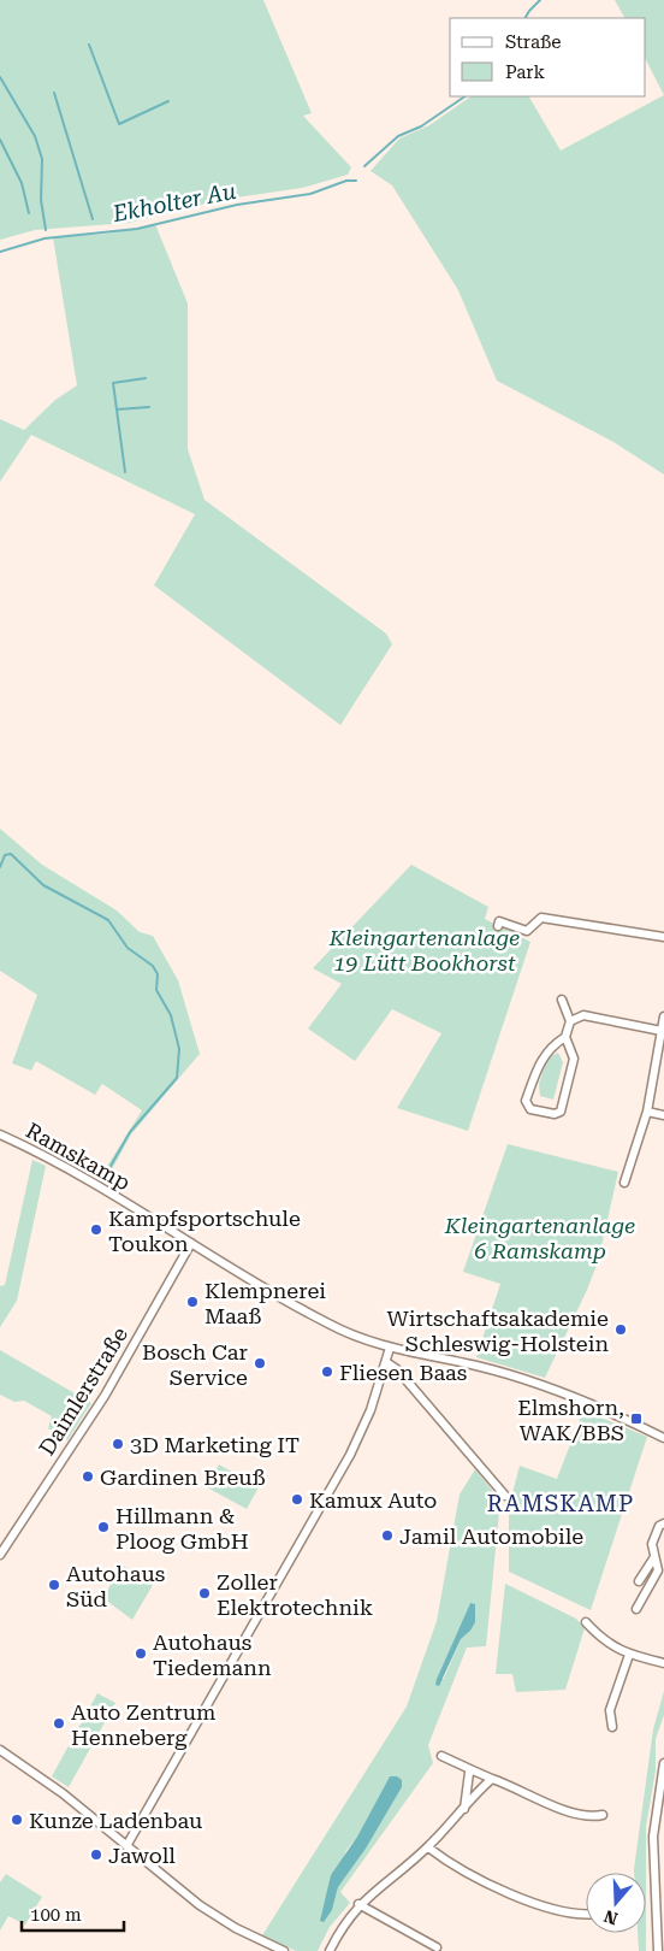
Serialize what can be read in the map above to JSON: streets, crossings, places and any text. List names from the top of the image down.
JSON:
{
  "streets": {
    "street": ["Ramskamp", "Daimlerstraße"]
  },
  "crossings": [
    ["Ramskamp", "Daimlerstraße"]
  ],
  "districts": ["RAMSKAMP"],
  "water": ["Ekholter Au"],
  "parks": ["Kleingartenanlage 19 Lütt Bookhorst", "Kleingartenanlage 6 Ramskamp"],
  "places": {
    "other": [
      "Kampfsportschule Toukon",
      "Klempnerei Maaß",
      "Wirtschaftsakademie Schleswig-Holstein",
      "Bosch Car Service",
      "Fliesen Baas",
      "3D Marketing IT",
      "Gardinen Breuß",
      "Kamux Auto",
      "Hillmann & Ploog GmbH",
      "Jamil Automobile",
      "Autohaus Süd",
      "Zoller Elektrotechnik",
      "Autohaus Tiedemann",
      "Auto Zentrum Henneberg",
      "Kunze Ladenbau",
      "Jawoll"
    ],
    "transit": ["Elmshorn, WAK/BBS"]
  },
  "legend": ["Straße", "Park"],
  "scale_bar": "100 m",
  "north": "bottom"
}
